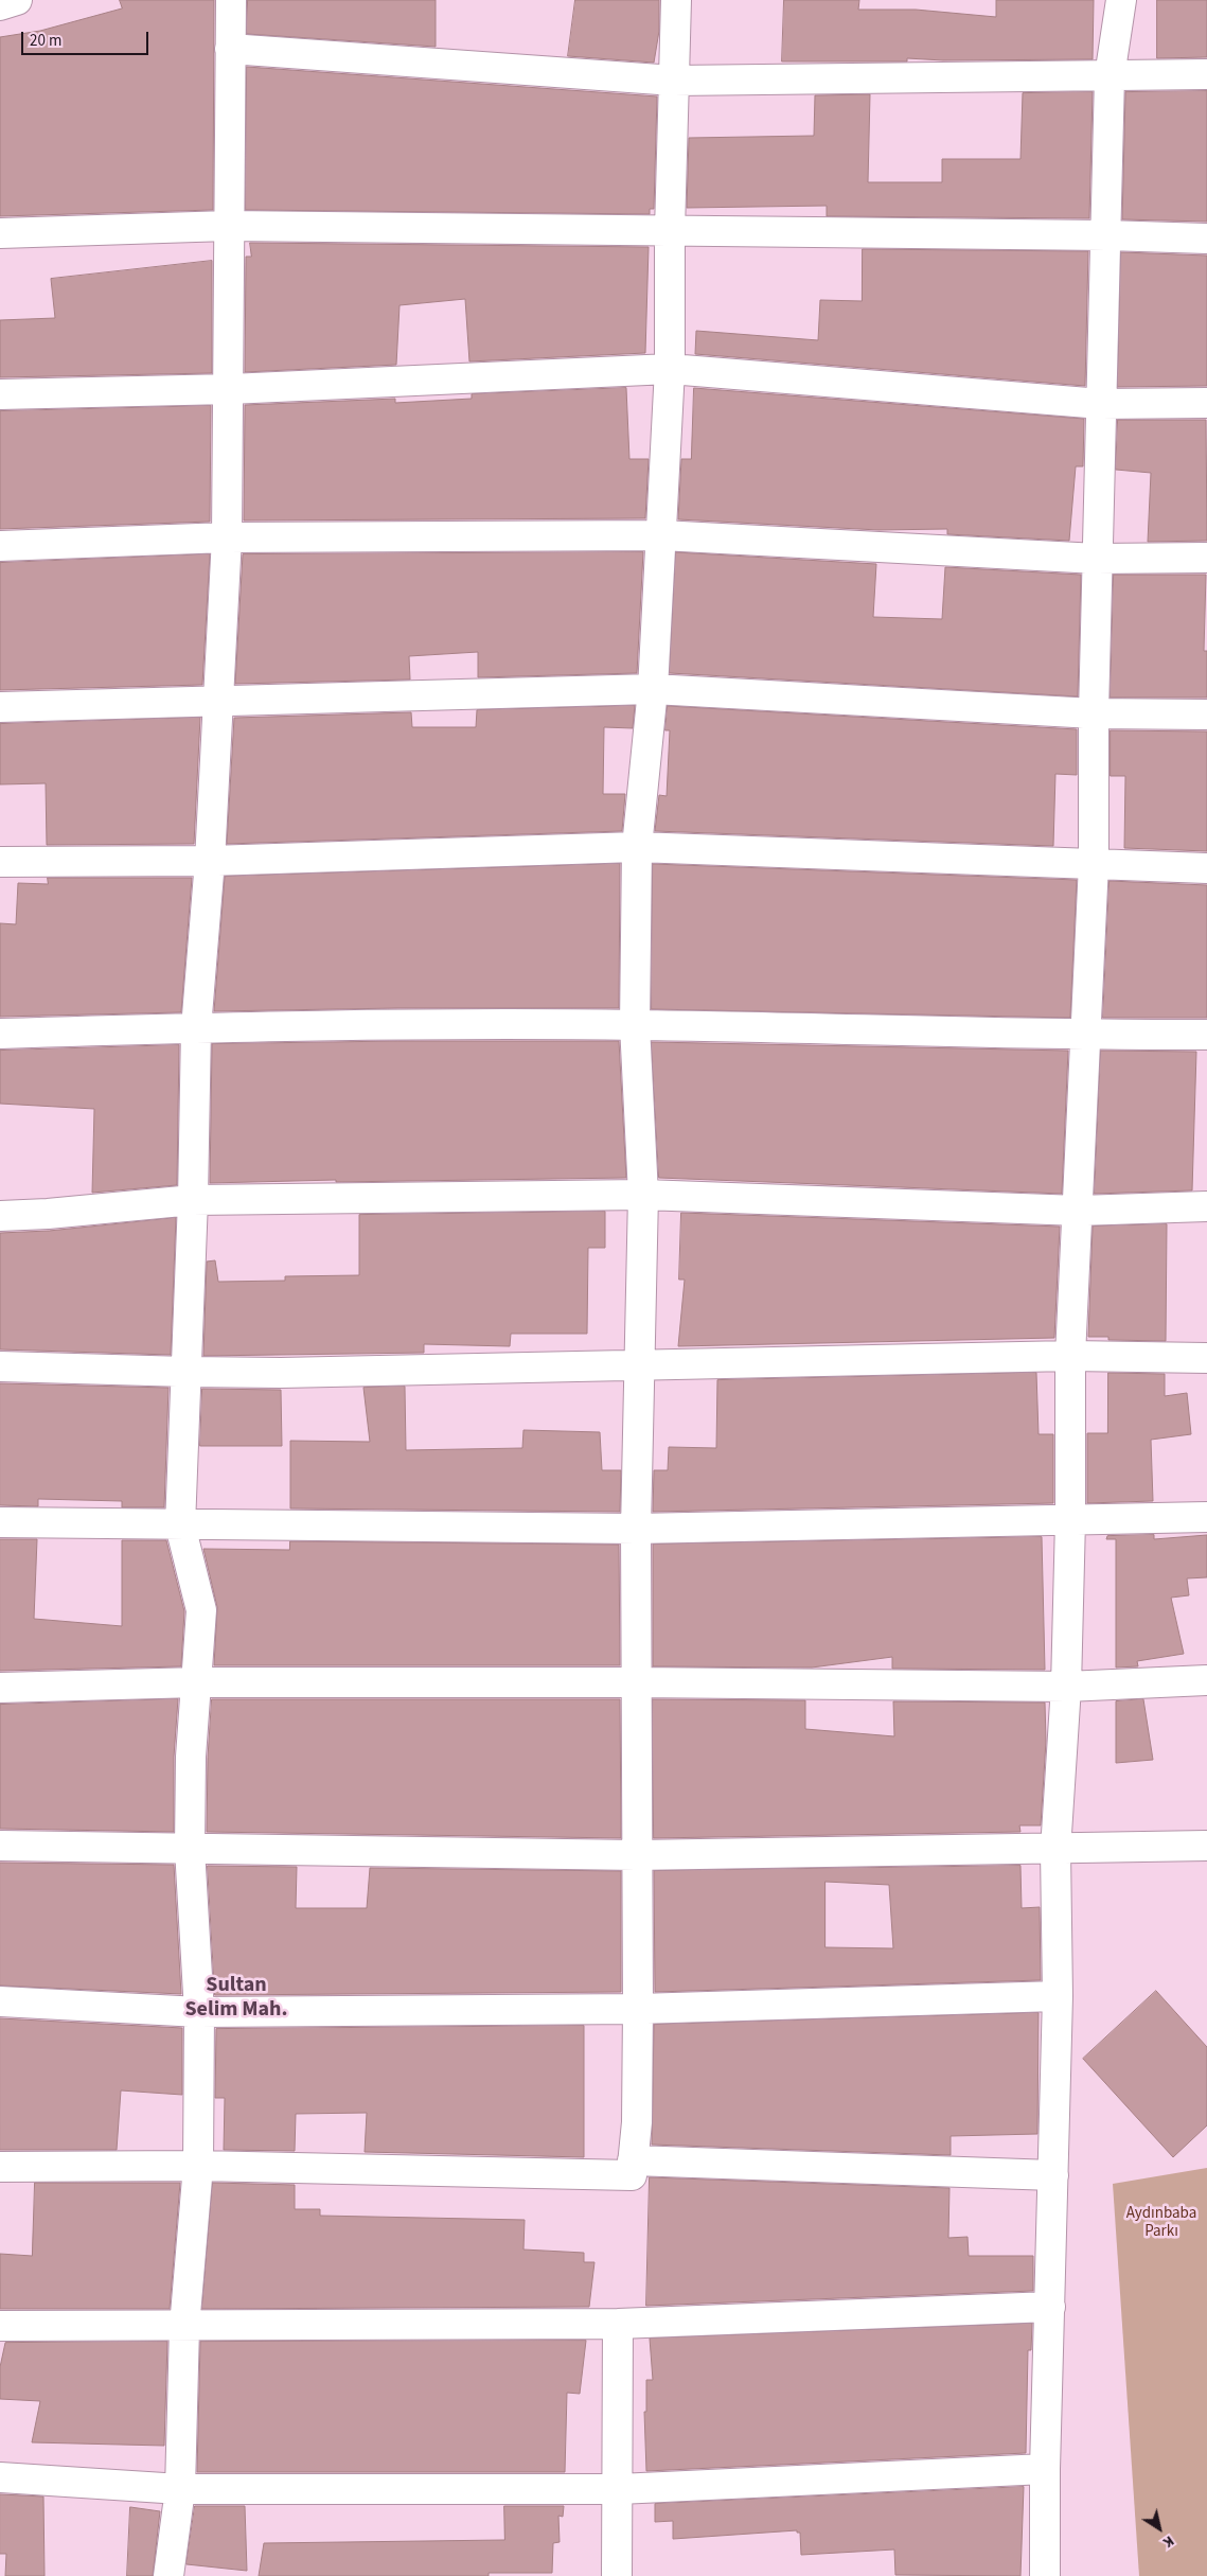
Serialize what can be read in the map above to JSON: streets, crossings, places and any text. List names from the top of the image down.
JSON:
{
  "districts": ["Sultan Selim Mah."],
  "parks": ["Aydınbaba Parkı"],
  "scale_bar": "20 m",
  "north": "bottom right"
}
